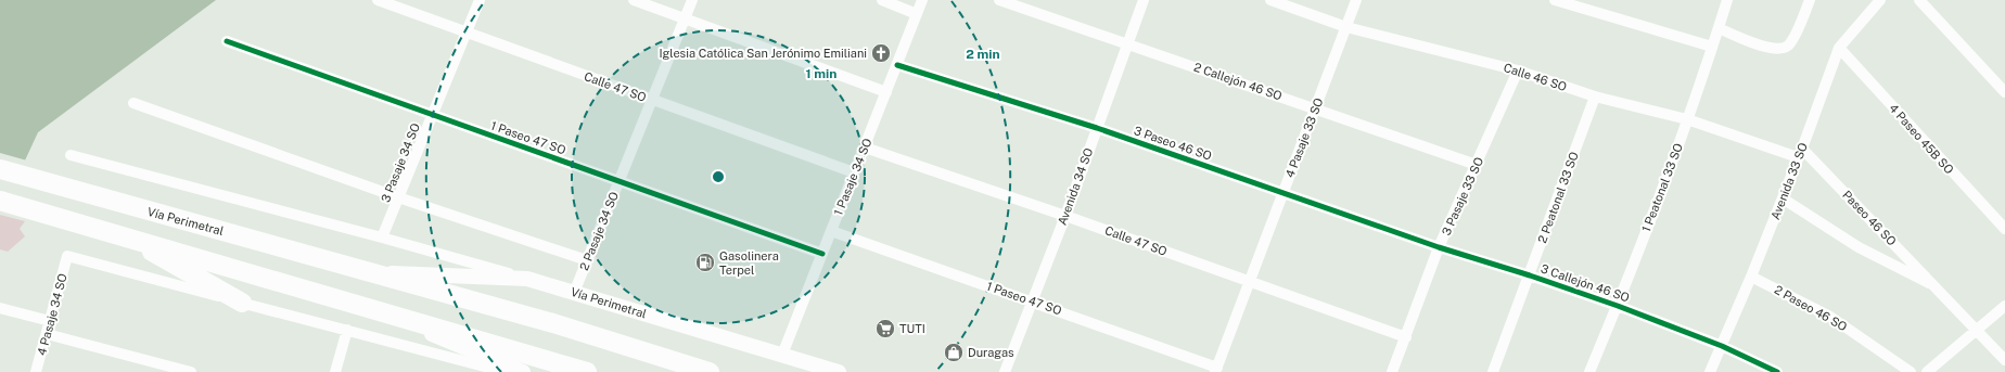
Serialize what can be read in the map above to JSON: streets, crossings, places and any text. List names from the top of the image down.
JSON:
{
  "streets": {
    "highway": ["Vía Perimetral"],
    "street": [
      "Calle 46 SO",
      "2 Callejón 46 SO",
      "Calle 47 SO",
      "1 Paseo 47 SO",
      "4 Pasaje 33 SO",
      "4 Paseo 45B SO",
      "3 Paseo 46 SO",
      "3 Pasaje 34 SO",
      "1 Pasaje 34 SO",
      "Avenida 33 SO",
      "Avenida 34 SO",
      "1 Peatonal 33 SO",
      "3 Pasaje 33 SO",
      "2 Peatonal 33 SO",
      "Paseo 46 SO",
      "2 Pasaje 34 SO",
      "3 Callejón 46 SO",
      "2 Paseo 46 SO",
      "4 Pasaje 34 SO"
    ]
  },
  "crossings": [
    ["Calle 46 SO", "4 Pasaje 33 SO"],
    ["Calle 46 SO", "Avenida 33 SO"],
    ["Calle 46 SO", "1 Peatonal 33 SO"],
    ["Calle 46 SO", "3 Pasaje 33 SO"],
    ["Calle 46 SO", "2 Peatonal 33 SO"],
    ["Calle 46 SO", "Paseo 46 SO"],
    ["2 Callejón 46 SO", "4 Pasaje 33 SO"],
    ["2 Callejón 46 SO", "Avenida 34 SO"],
    ["2 Callejón 46 SO", "3 Pasaje 33 SO"],
    ["Calle 47 SO", "4 Pasaje 33 SO"],
    ["Calle 47 SO", "3 Pasaje 34 SO"],
    ["Calle 47 SO", "1 Pasaje 34 SO"],
    ["Calle 47 SO", "Avenida 34 SO"],
    ["Calle 47 SO", "3 Pasaje 33 SO"],
    ["Calle 47 SO", "2 Pasaje 34 SO"],
    ["1 Paseo 47 SO", "4 Pasaje 33 SO"],
    ["1 Paseo 47 SO", "3 Pasaje 34 SO"],
    ["1 Paseo 47 SO", "1 Pasaje 34 SO"],
    ["1 Paseo 47 SO", "Avenida 34 SO"],
    ["1 Paseo 47 SO", "2 Pasaje 34 SO"],
    ["4 Pasaje 33 SO", "3 Paseo 46 SO"],
    ["4 Paseo 45B SO", "Avenida 33 SO"],
    ["3 Paseo 46 SO", "1 Pasaje 34 SO"],
    ["3 Paseo 46 SO", "Avenida 34 SO"],
    ["3 Paseo 46 SO", "3 Pasaje 33 SO"],
    ["3 Paseo 46 SO", "3 Callejón 46 SO"],
    ["1 Pasaje 34 SO", "Vía Perimetral"],
    ["Avenida 33 SO", "Paseo 46 SO"],
    ["Avenida 33 SO", "3 Callejón 46 SO"],
    ["Avenida 33 SO", "2 Paseo 46 SO"],
    ["1 Peatonal 33 SO", "3 Callejón 46 SO"],
    ["3 Pasaje 33 SO", "3 Callejón 46 SO"],
    ["2 Peatonal 33 SO", "3 Callejón 46 SO"],
    ["Vía Perimetral", "2 Pasaje 34 SO"]
  ],
  "places": {
    "church": ["Iglesia Católica San Jerónimo Emiliani"],
    "fuel station": ["Gasolinera Terpel"],
    "supermarket": ["TUTI"],
    "shop": ["Duragas"]
  },
  "rings": ["2 min", "1 min"]
}
